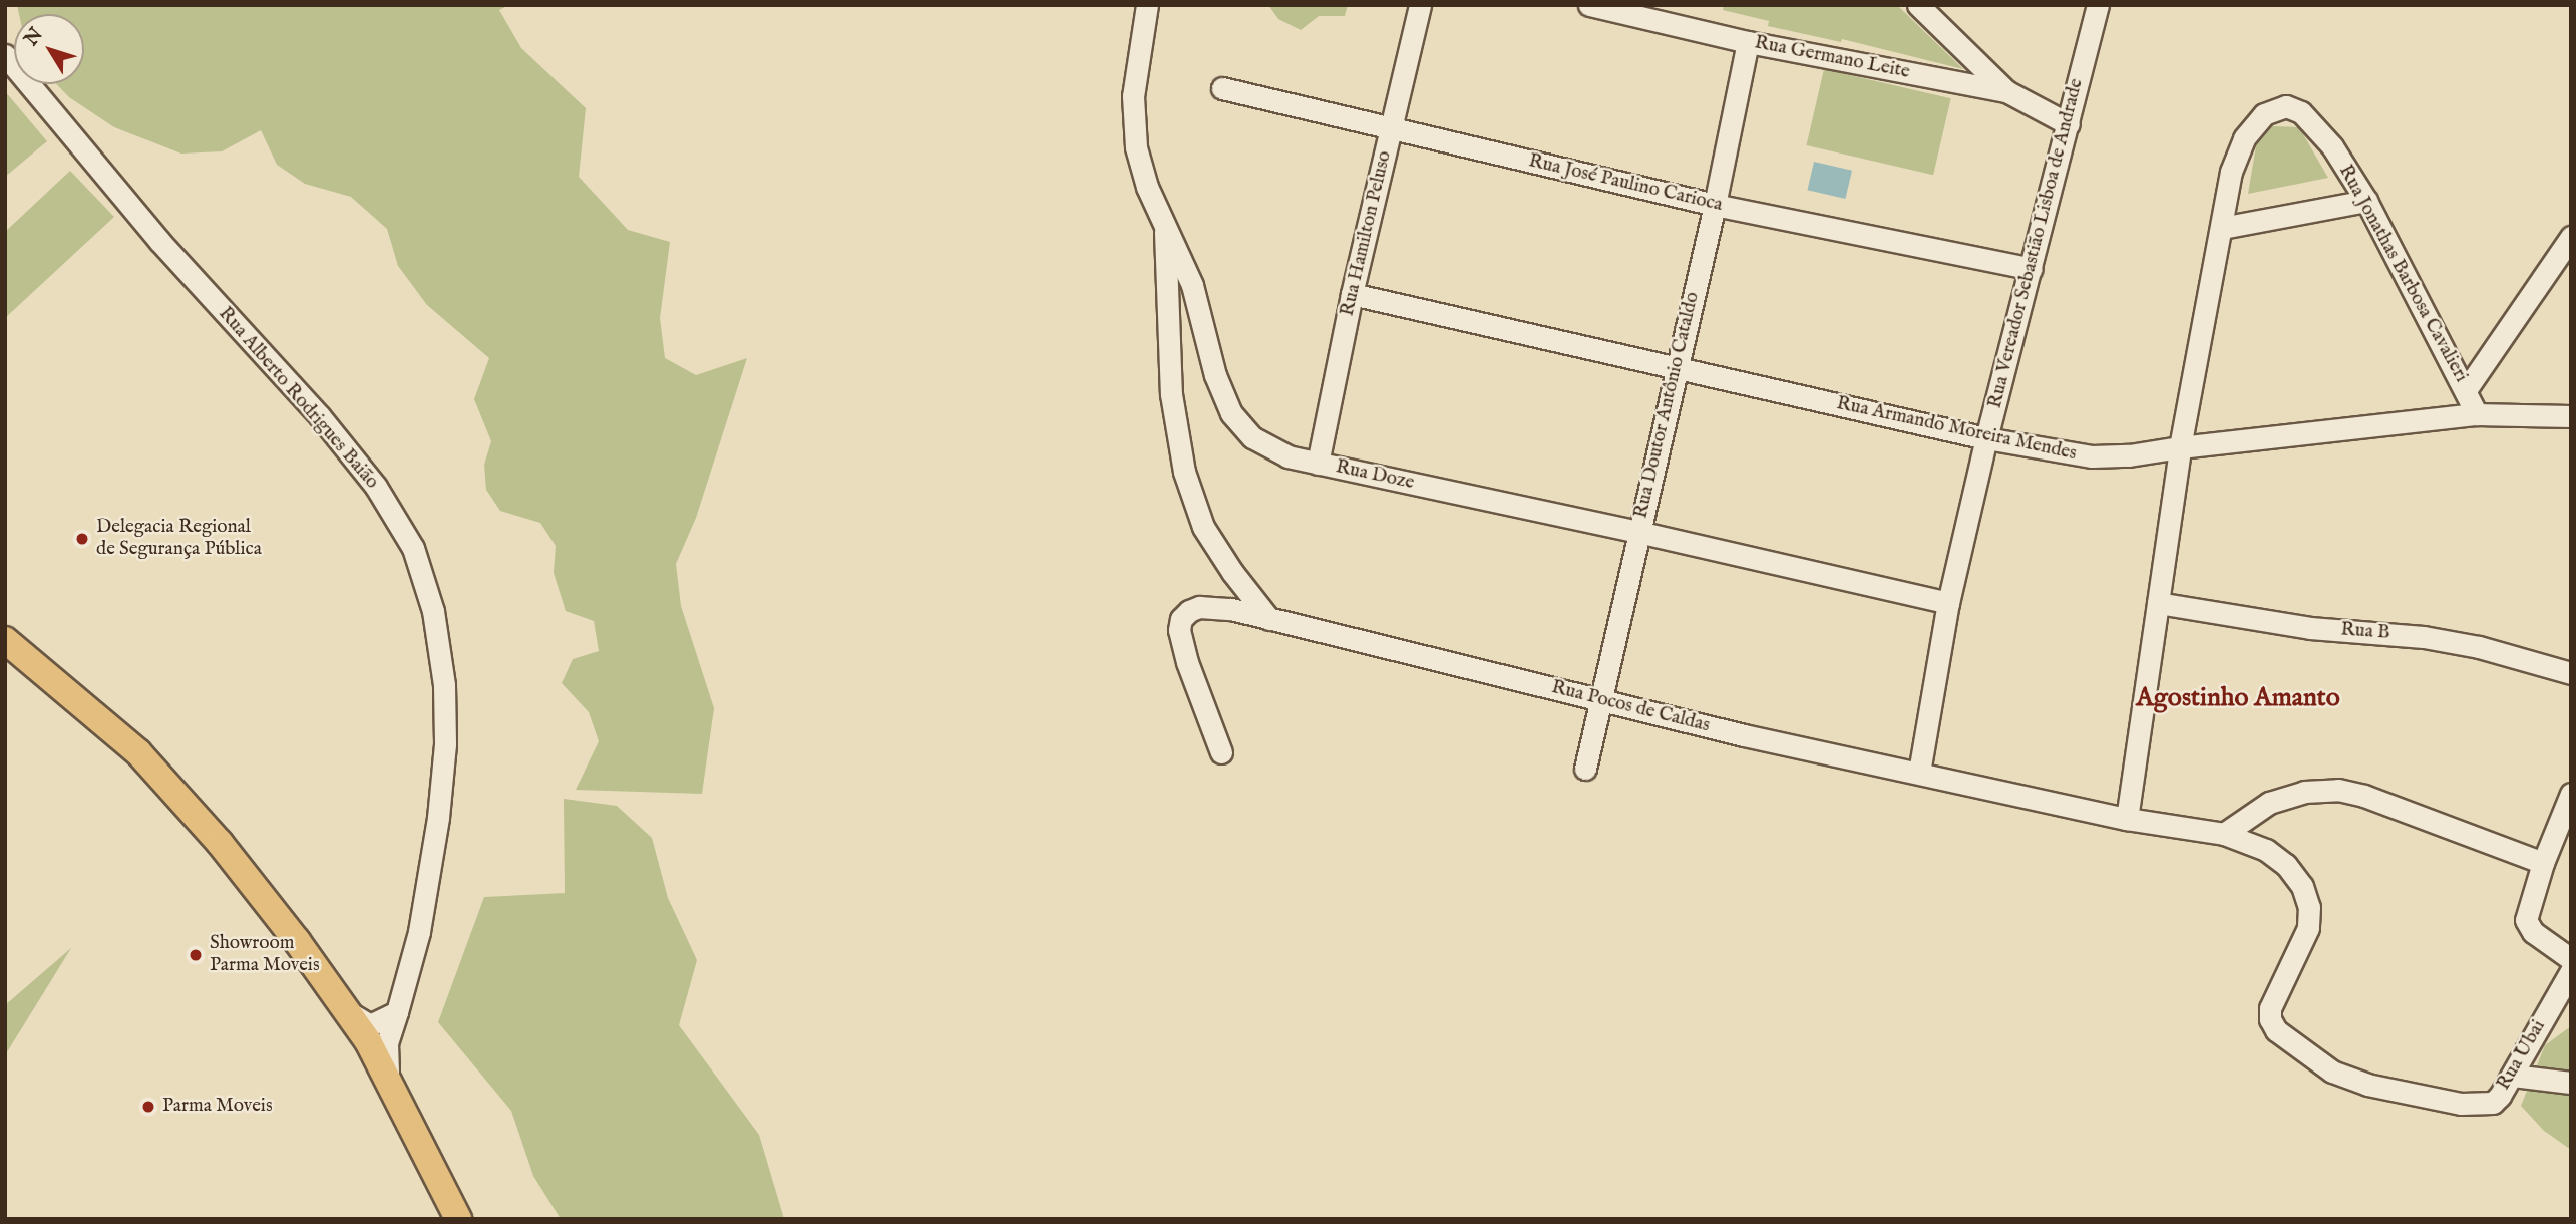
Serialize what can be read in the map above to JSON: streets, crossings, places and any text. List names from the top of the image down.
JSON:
{
  "streets": {
    "street": [
      "Rua Germano Leite",
      "Rua José Paulino Carioca",
      "Rua Hamilton Peluso",
      "Rua Vereador Sebastião Lisboa de Andrade",
      "Rua Jonathas Barbosa Cavalieri",
      "Rua Alberto Rodrigues Baião",
      "Rua Doutor Antônio Cataldo",
      "Rua Armando Moreira Mendes",
      "Rua Doze",
      "Rua B",
      "Rua Pocos de Caldas",
      "Rua Ubai"
    ]
  },
  "crossings": [
    ["Rua Germano Leite", "Rua Vereador Sebastião Lisboa de Andrade"],
    ["Rua Germano Leite", "Rua Doutor Antônio Cataldo"],
    ["Rua José Paulino Carioca", "Rua Hamilton Peluso"],
    ["Rua José Paulino Carioca", "Rua Vereador Sebastião Lisboa de Andrade"],
    ["Rua José Paulino Carioca", "Rua Doutor Antônio Cataldo"],
    ["Rua Hamilton Peluso", "Rua Armando Moreira Mendes"],
    ["Rua Hamilton Peluso", "Rua Doze"],
    ["Rua Vereador Sebastião Lisboa de Andrade", "Rua Armando Moreira Mendes"],
    ["Rua Vereador Sebastião Lisboa de Andrade", "Rua Doze"],
    ["Rua Vereador Sebastião Lisboa de Andrade", "Rua Pocos de Caldas"],
    ["Rua Jonathas Barbosa Cavalieri", "Rua Armando Moreira Mendes"],
    ["Rua Jonathas Barbosa Cavalieri", "Rua B"],
    ["Rua Jonathas Barbosa Cavalieri", "Rua Pocos de Caldas"],
    ["Rua Doutor Antônio Cataldo", "Rua Armando Moreira Mendes"],
    ["Rua Doutor Antônio Cataldo", "Rua Doze"],
    ["Rua Doutor Antônio Cataldo", "Rua Pocos de Caldas"],
    ["Rua Pocos de Caldas", "Rua Ubai"]
  ],
  "districts": ["Agostinho Amanto"],
  "places": ["Delegacia Regional de Segurança Pública", "Showroom Parma Moveis", "Parma Moveis"],
  "north": "top left"
}
